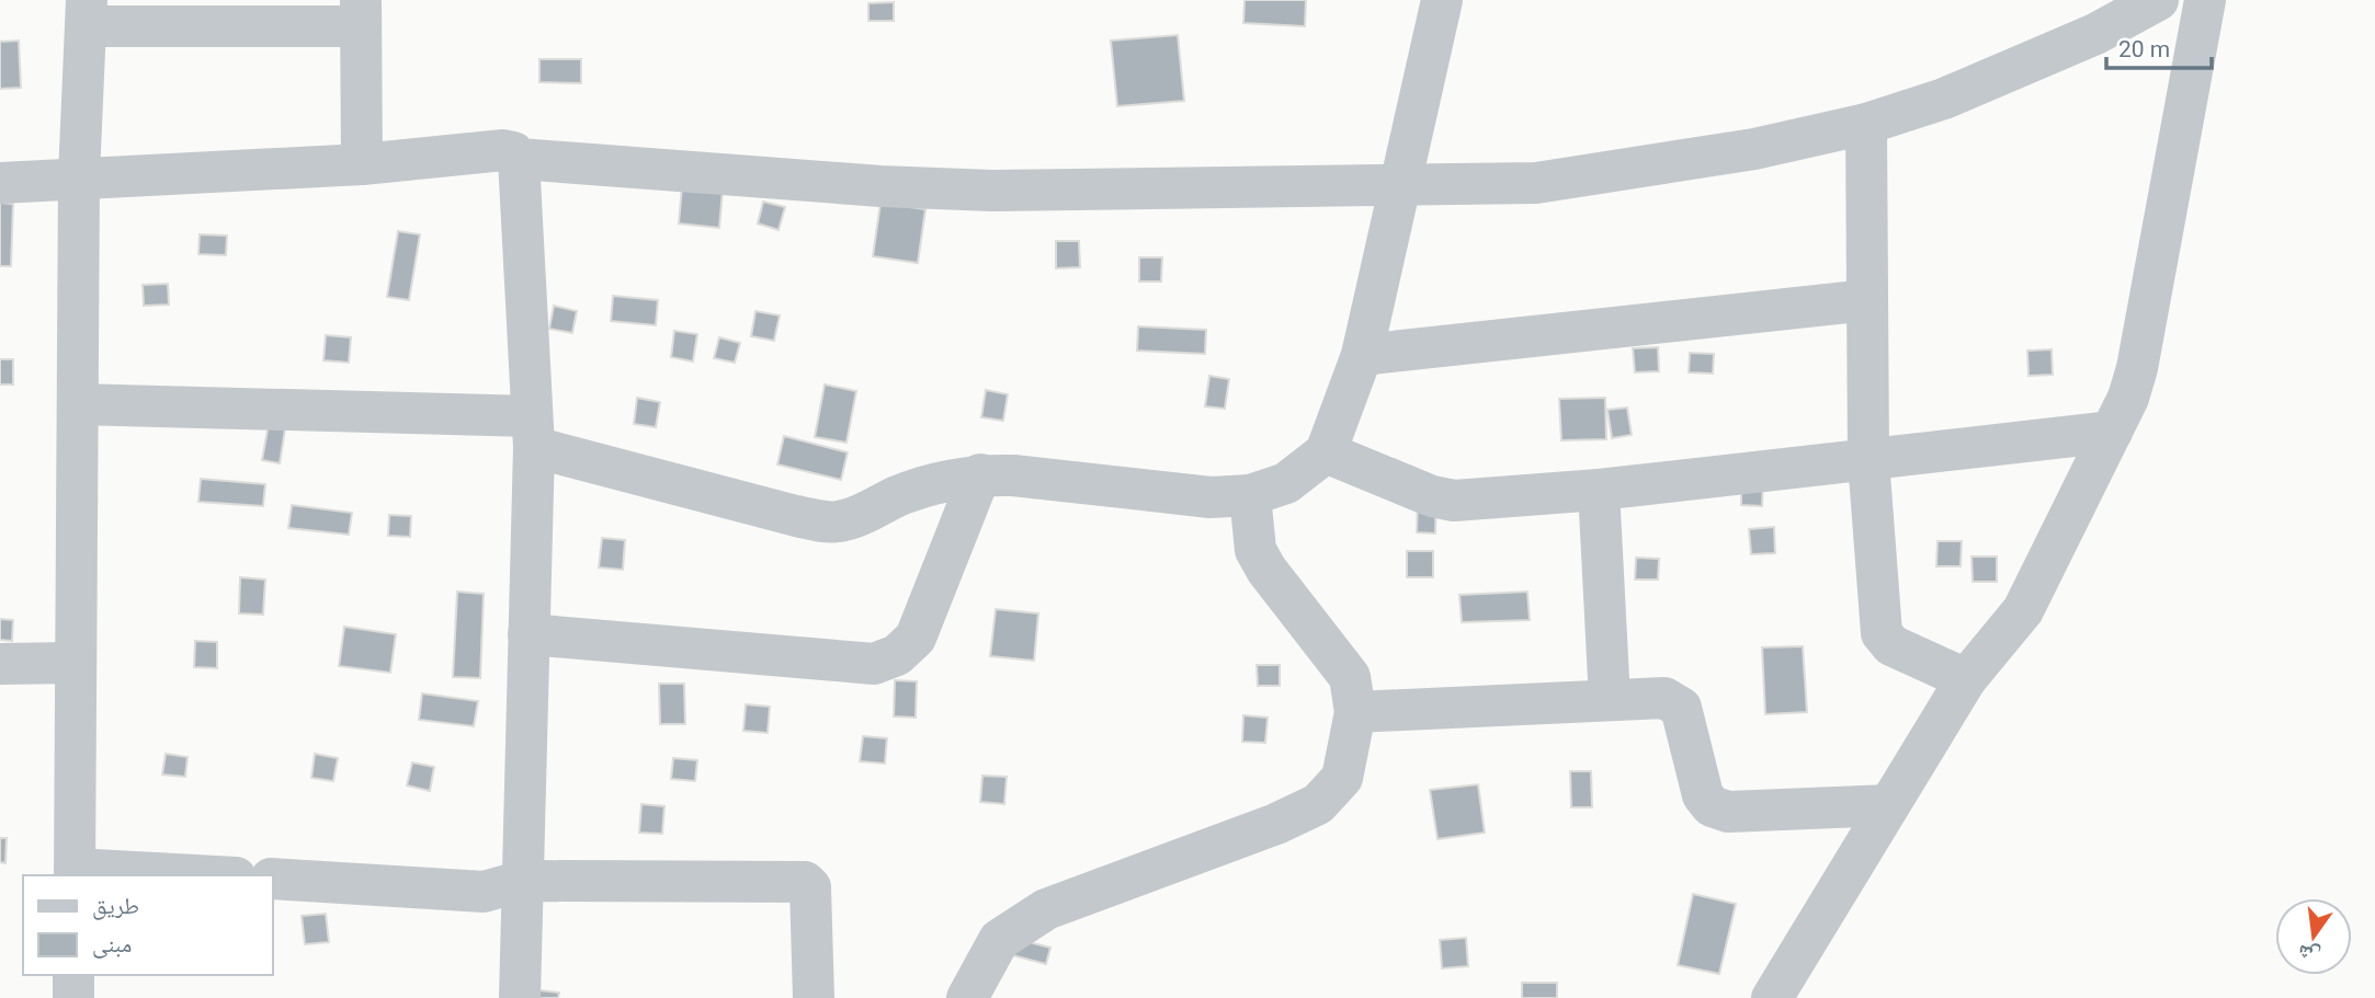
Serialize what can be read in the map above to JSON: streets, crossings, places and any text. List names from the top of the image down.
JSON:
{
  "legend": ["طريق", "مبنى"],
  "scale_bar": "20 m",
  "north": "bottom"
}
